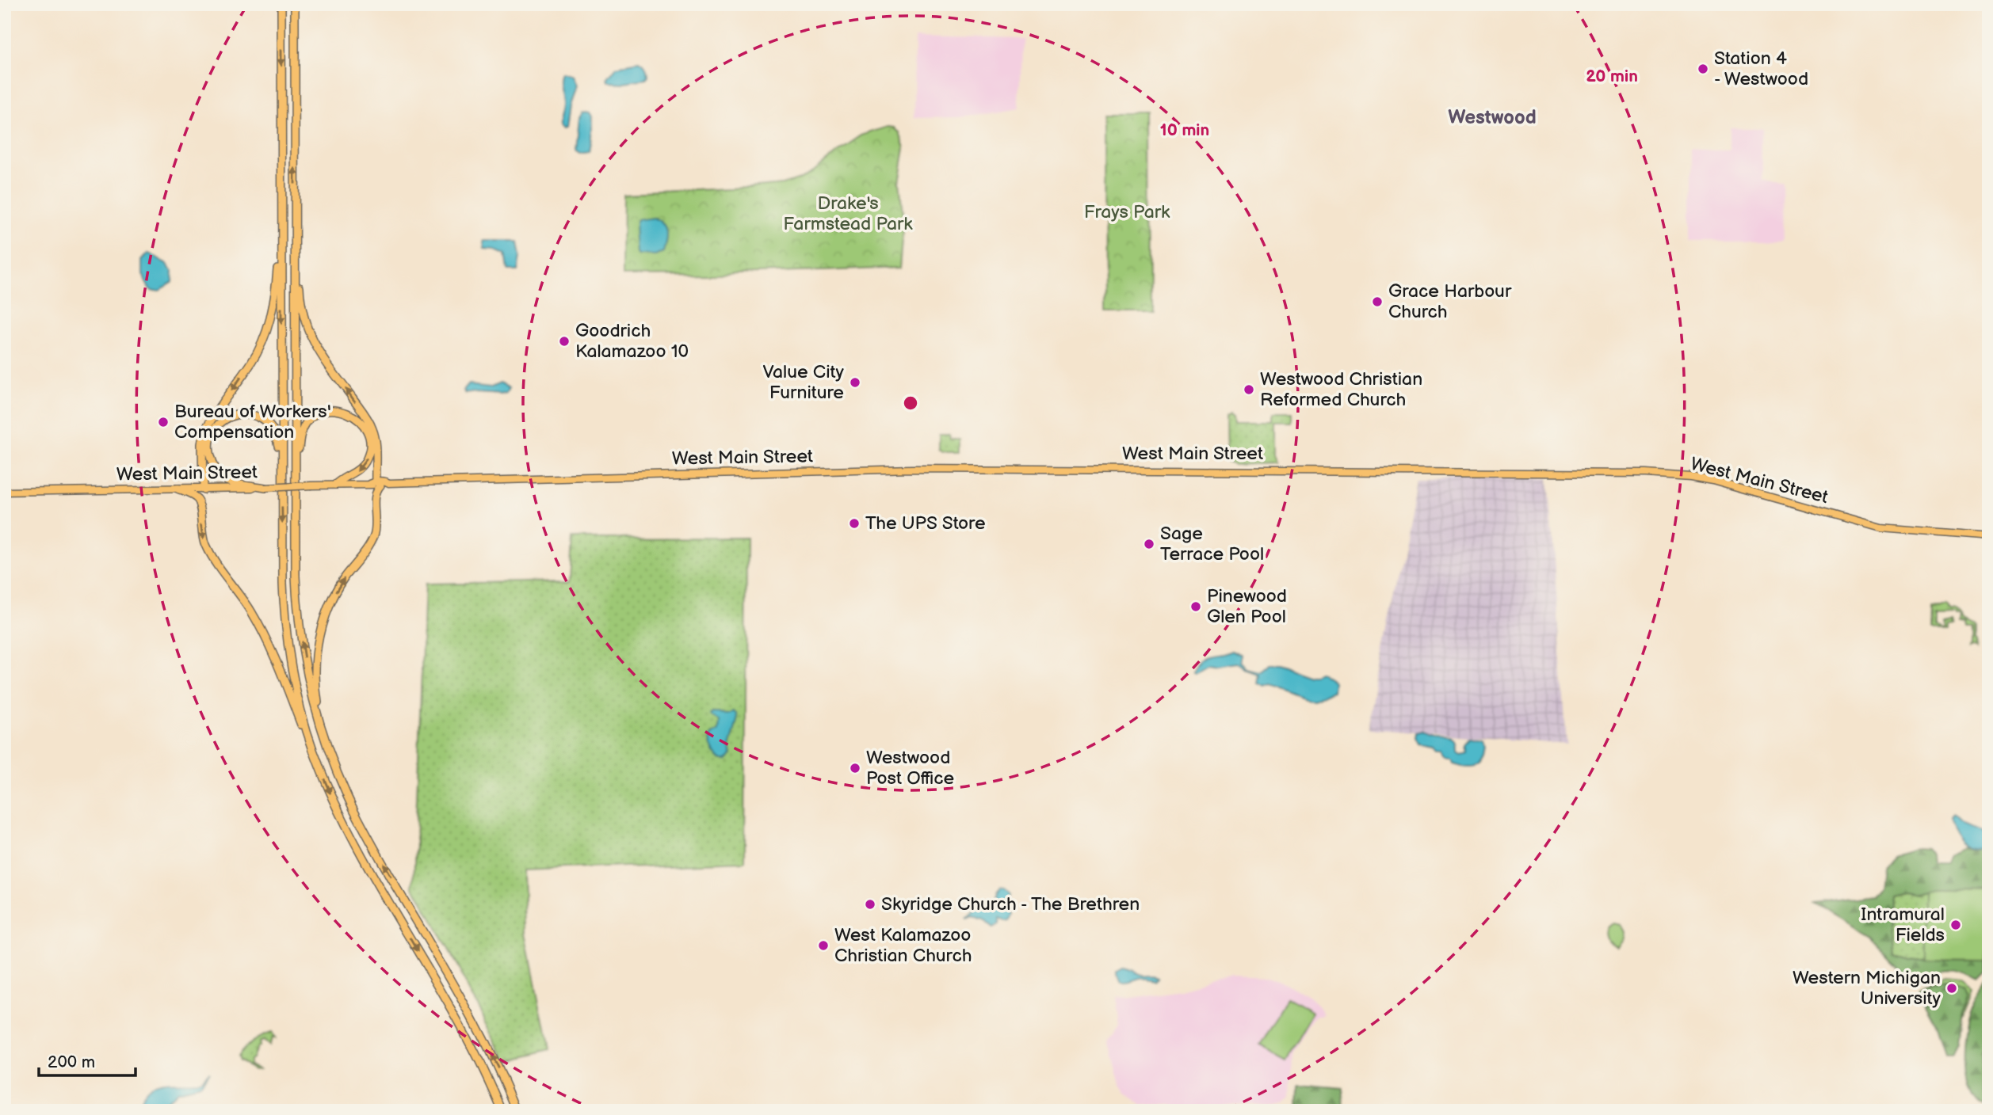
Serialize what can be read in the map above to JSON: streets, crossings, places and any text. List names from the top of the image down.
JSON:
{
  "streets": {
    "main road": ["West Main Street"]
  },
  "districts": ["Westwood"],
  "parks": ["Drake's Farmstead Park", "Frays Park"],
  "places": [
    "Station 4 - Westwood",
    "Grace Harbour Church",
    "Goodrich Kalamazoo 10",
    "Value City Furniture",
    "Westwood Christian Reformed Church",
    "Bureau of Workers' Compensation",
    "The UPS Store",
    "Sage Terrace Pool",
    "Pinewood Glen Pool",
    "Westwood Post Office",
    "Skyridge Church - The Brethren",
    "Intramural Fields",
    "West Kalamazoo Christian Church",
    "Western Michigan University"
  ],
  "scale_bar": "200 m",
  "rings": ["20 min", "10 min"]
}
